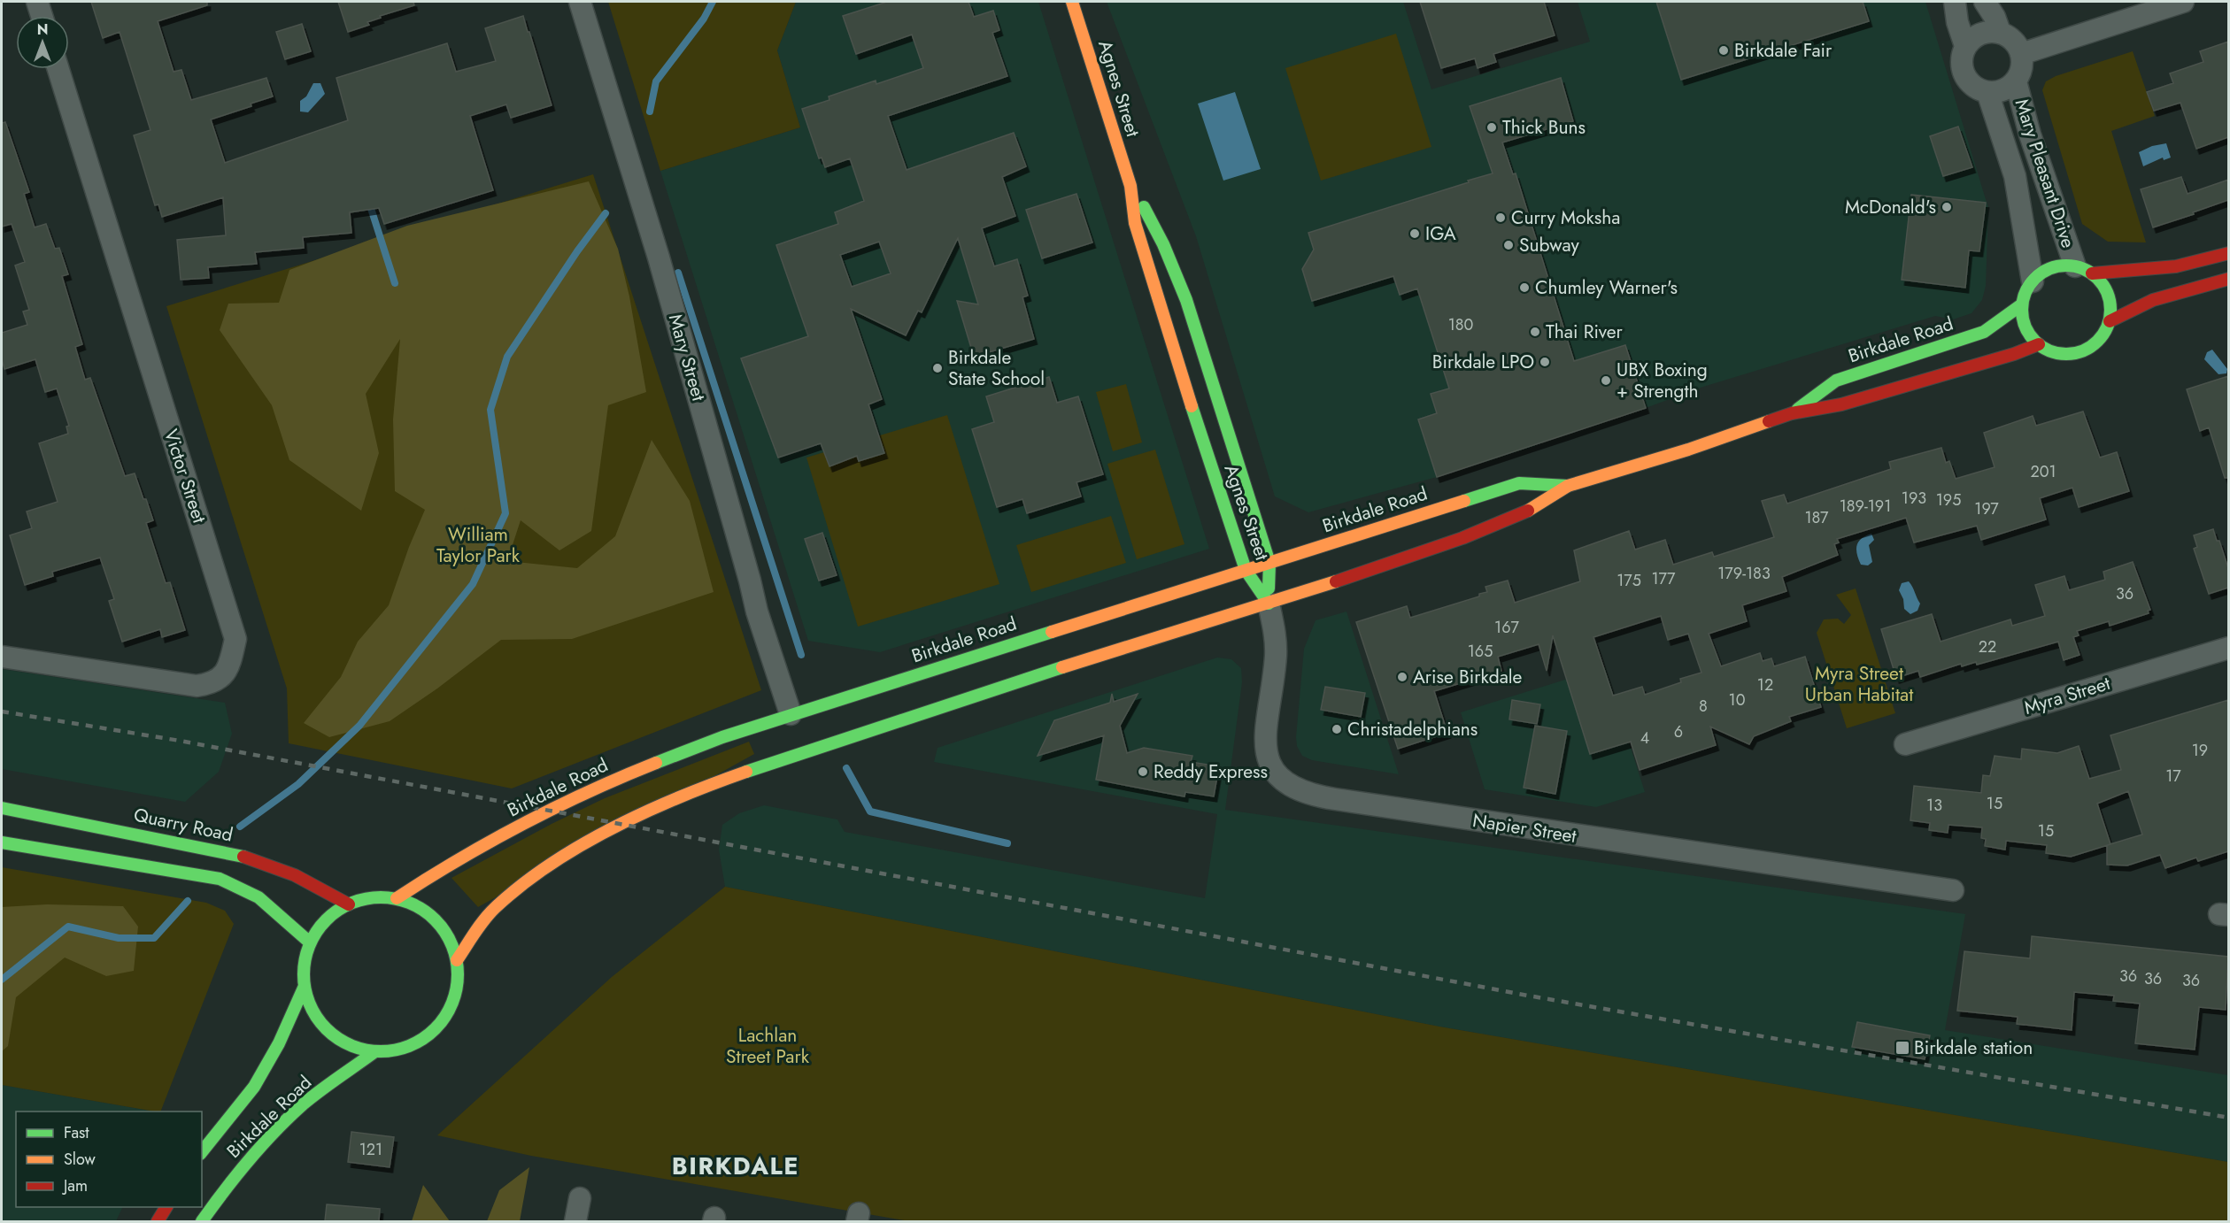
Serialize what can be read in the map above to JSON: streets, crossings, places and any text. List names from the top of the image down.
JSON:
{
  "streets": {
    "main road": ["Agnes Street", "Birkdale Road", "Quarry Road"],
    "street": [
      "Mary Pleasant Drive",
      "Mary Street",
      "Victor Street",
      "Myra Street",
      "Napier Street"
    ]
  },
  "crossings": [
    ["Agnes Street", "Birkdale Road"],
    ["Agnes Street", "Napier Street"],
    ["Mary Pleasant Drive", "Birkdale Road"],
    ["Birkdale Road", "Mary Street"],
    ["Birkdale Road", "Quarry Road"],
    ["Birkdale Road", "Napier Street"]
  ],
  "districts": ["BIRKDALE"],
  "parks": ["William Taylor Park", "Myra Street Urban Habitat", "Lachlan Street Park"],
  "places": {
    "other": [
      "Birkdale Fair",
      "Thick Buns",
      "McDonald's",
      "Curry Moksha",
      "IGA",
      "Subway",
      "Chumley Warner's",
      "Thai River",
      "Birkdale LPO",
      "Birkdale State School",
      "UBX Boxing + Strength",
      "Arise Birkdale",
      "Christadelphians",
      "Reddy Express"
    ],
    "transit": ["Birkdale station"]
  },
  "house_numbers": [
    "180",
    "201",
    "193",
    "195",
    "189-191",
    "197",
    "187",
    "179-183",
    "177",
    "175",
    "36",
    "167",
    "22",
    "165",
    "12",
    "10",
    "8",
    "6",
    "4",
    "19",
    "17",
    "15",
    "13",
    "15",
    "36",
    "36",
    "36",
    "121"
  ],
  "legend": ["Fast", "Slow", "Jam"],
  "north": "top"
}
